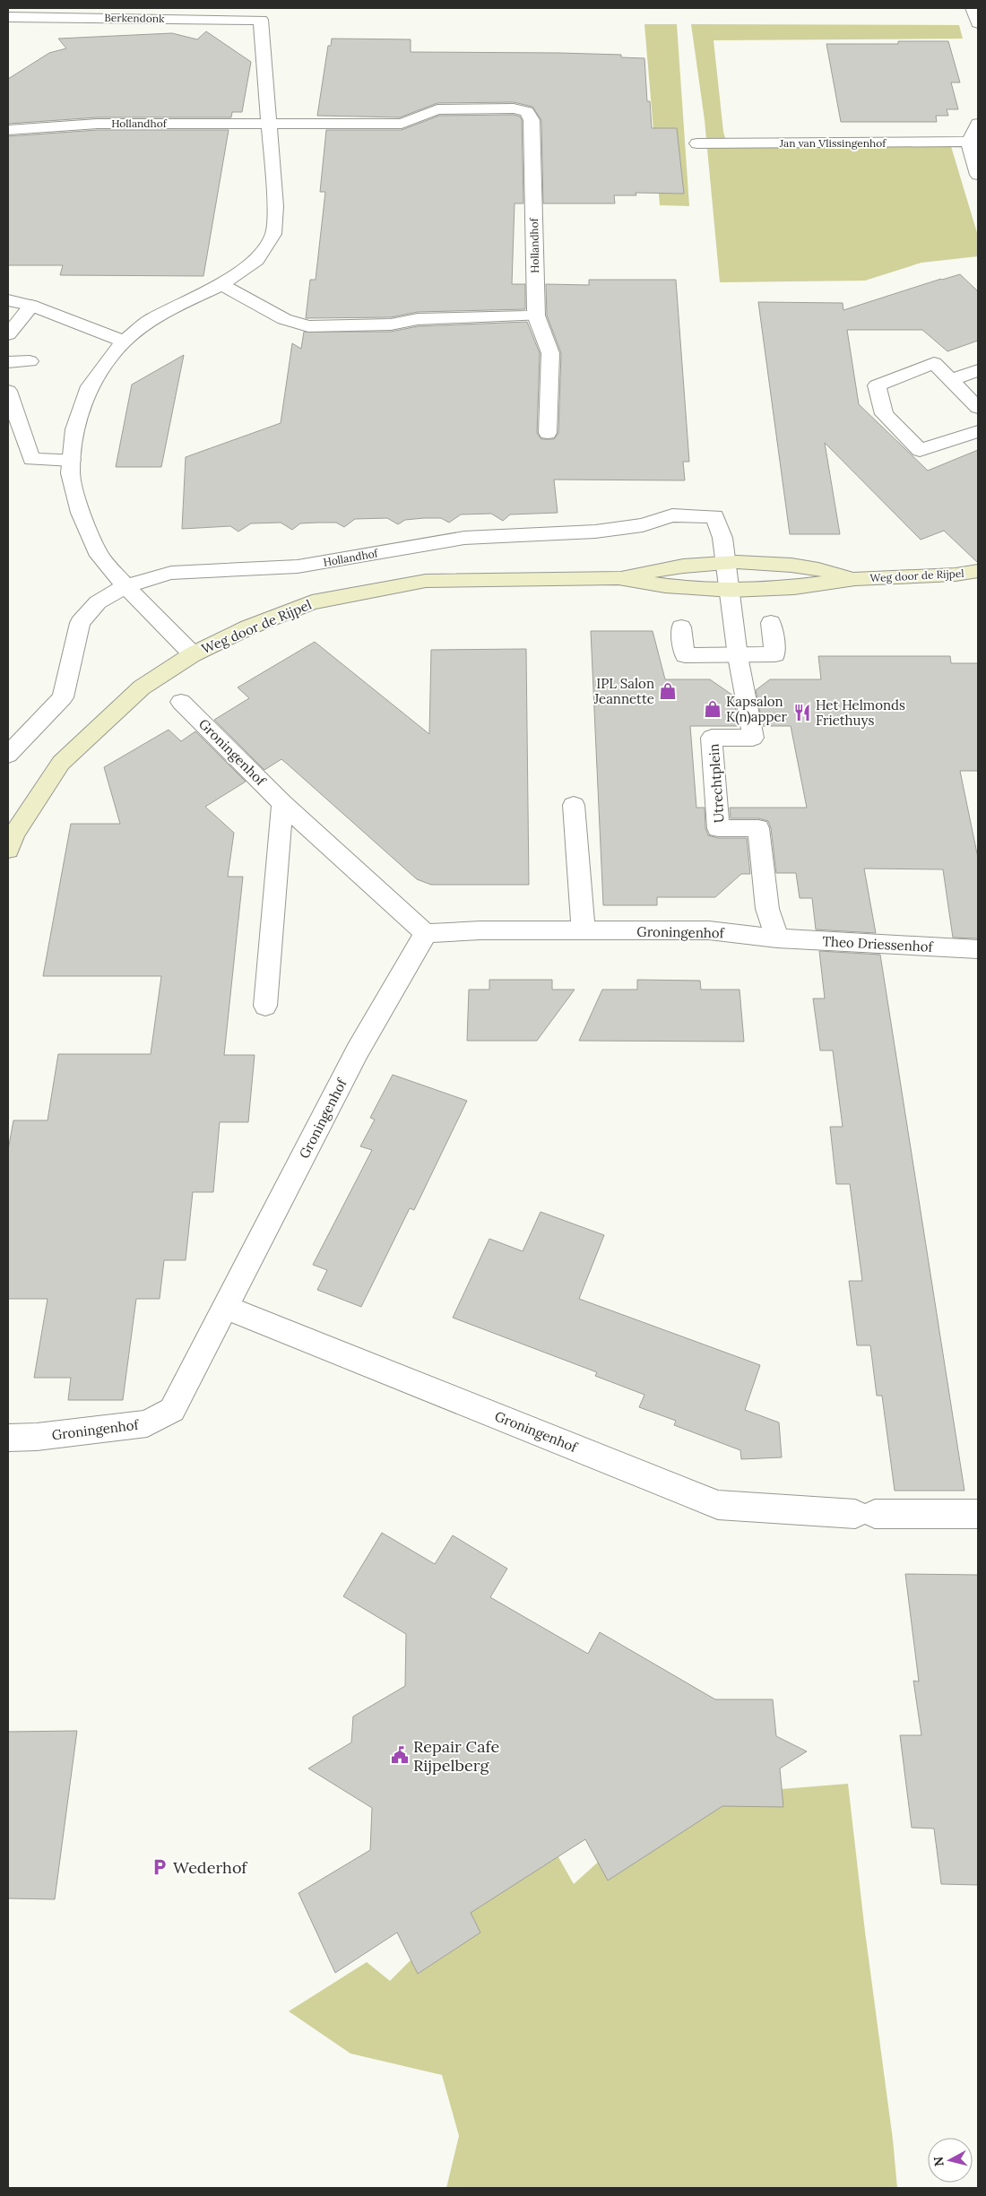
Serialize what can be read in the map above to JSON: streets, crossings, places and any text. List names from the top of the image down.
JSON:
{
  "streets": {
    "street": [
      "Berkendonk",
      "Hollandhof",
      "Jan van Vlissingenhof",
      "Weg door de Rijpel",
      "Groningenhof",
      "Utrechtplein",
      "Theo Driessenhof"
    ]
  },
  "crossings": [
    ["Berkendonk", "Hollandhof"],
    ["Hollandhof", "Weg door de Rijpel"],
    ["Hollandhof", "Utrechtplein"],
    ["Weg door de Rijpel", "Utrechtplein"],
    ["Groningenhof", "Utrechtplein"],
    ["Groningenhof", "Theo Driessenhof"],
    ["Utrechtplein", "Theo Driessenhof"]
  ],
  "places": {
    "shop": ["IPL Salon Jeannette", "Kapsalon K(n)apper"],
    "restaurant": ["Het Helmonds Friethuys"],
    "public building": ["Repair Cafe Rijpelberg"],
    "parking": ["Wederhof"]
  },
  "north": "left"
}
